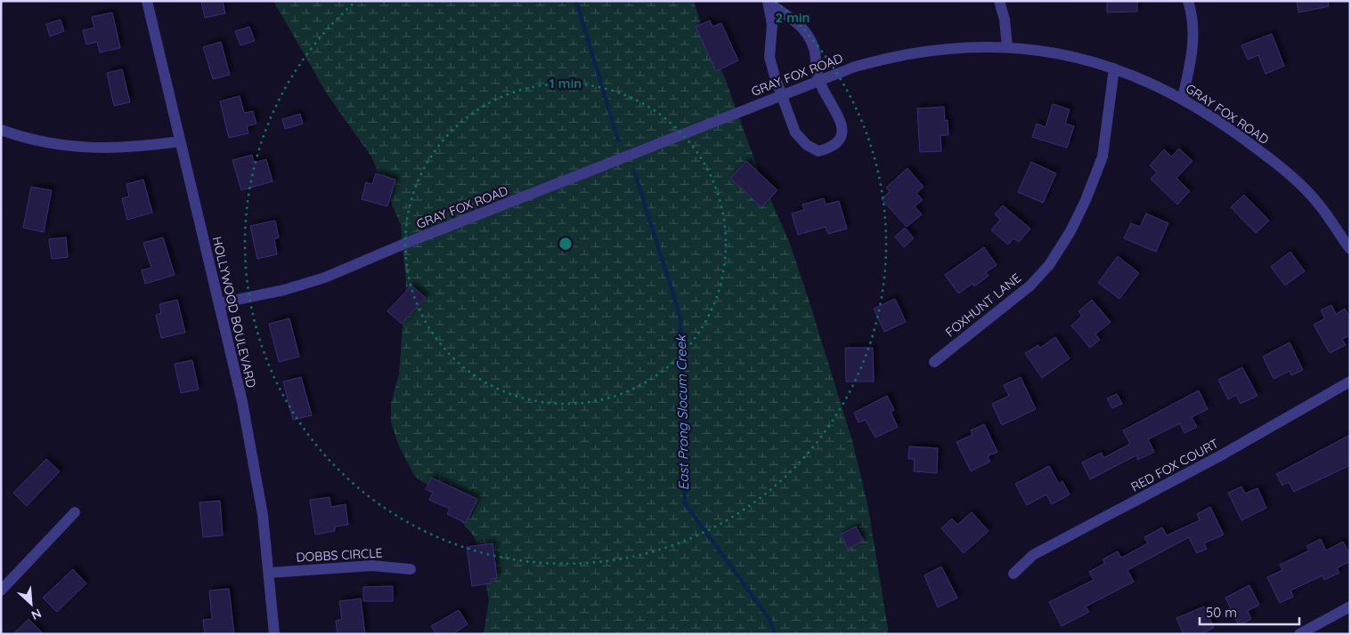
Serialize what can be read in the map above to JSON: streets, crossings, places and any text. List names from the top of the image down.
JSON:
{
  "streets": {
    "street": [
      "GRAY FOX ROAD",
      "FOXHUNT LANE",
      "HOLLYWOOD BOULEVARD",
      "RED FOX COURT",
      "DOBBS CIRCLE"
    ]
  },
  "crossings": [
    ["GRAY FOX ROAD", "FOXHUNT LANE"],
    ["GRAY FOX ROAD", "HOLLYWOOD BOULEVARD"],
    ["HOLLYWOOD BOULEVARD", "DOBBS CIRCLE"]
  ],
  "water": ["East Prong Slocum Creek"],
  "scale_bar": "50 m",
  "north": "bottom right",
  "rings": ["2 min", "1 min"]
}
